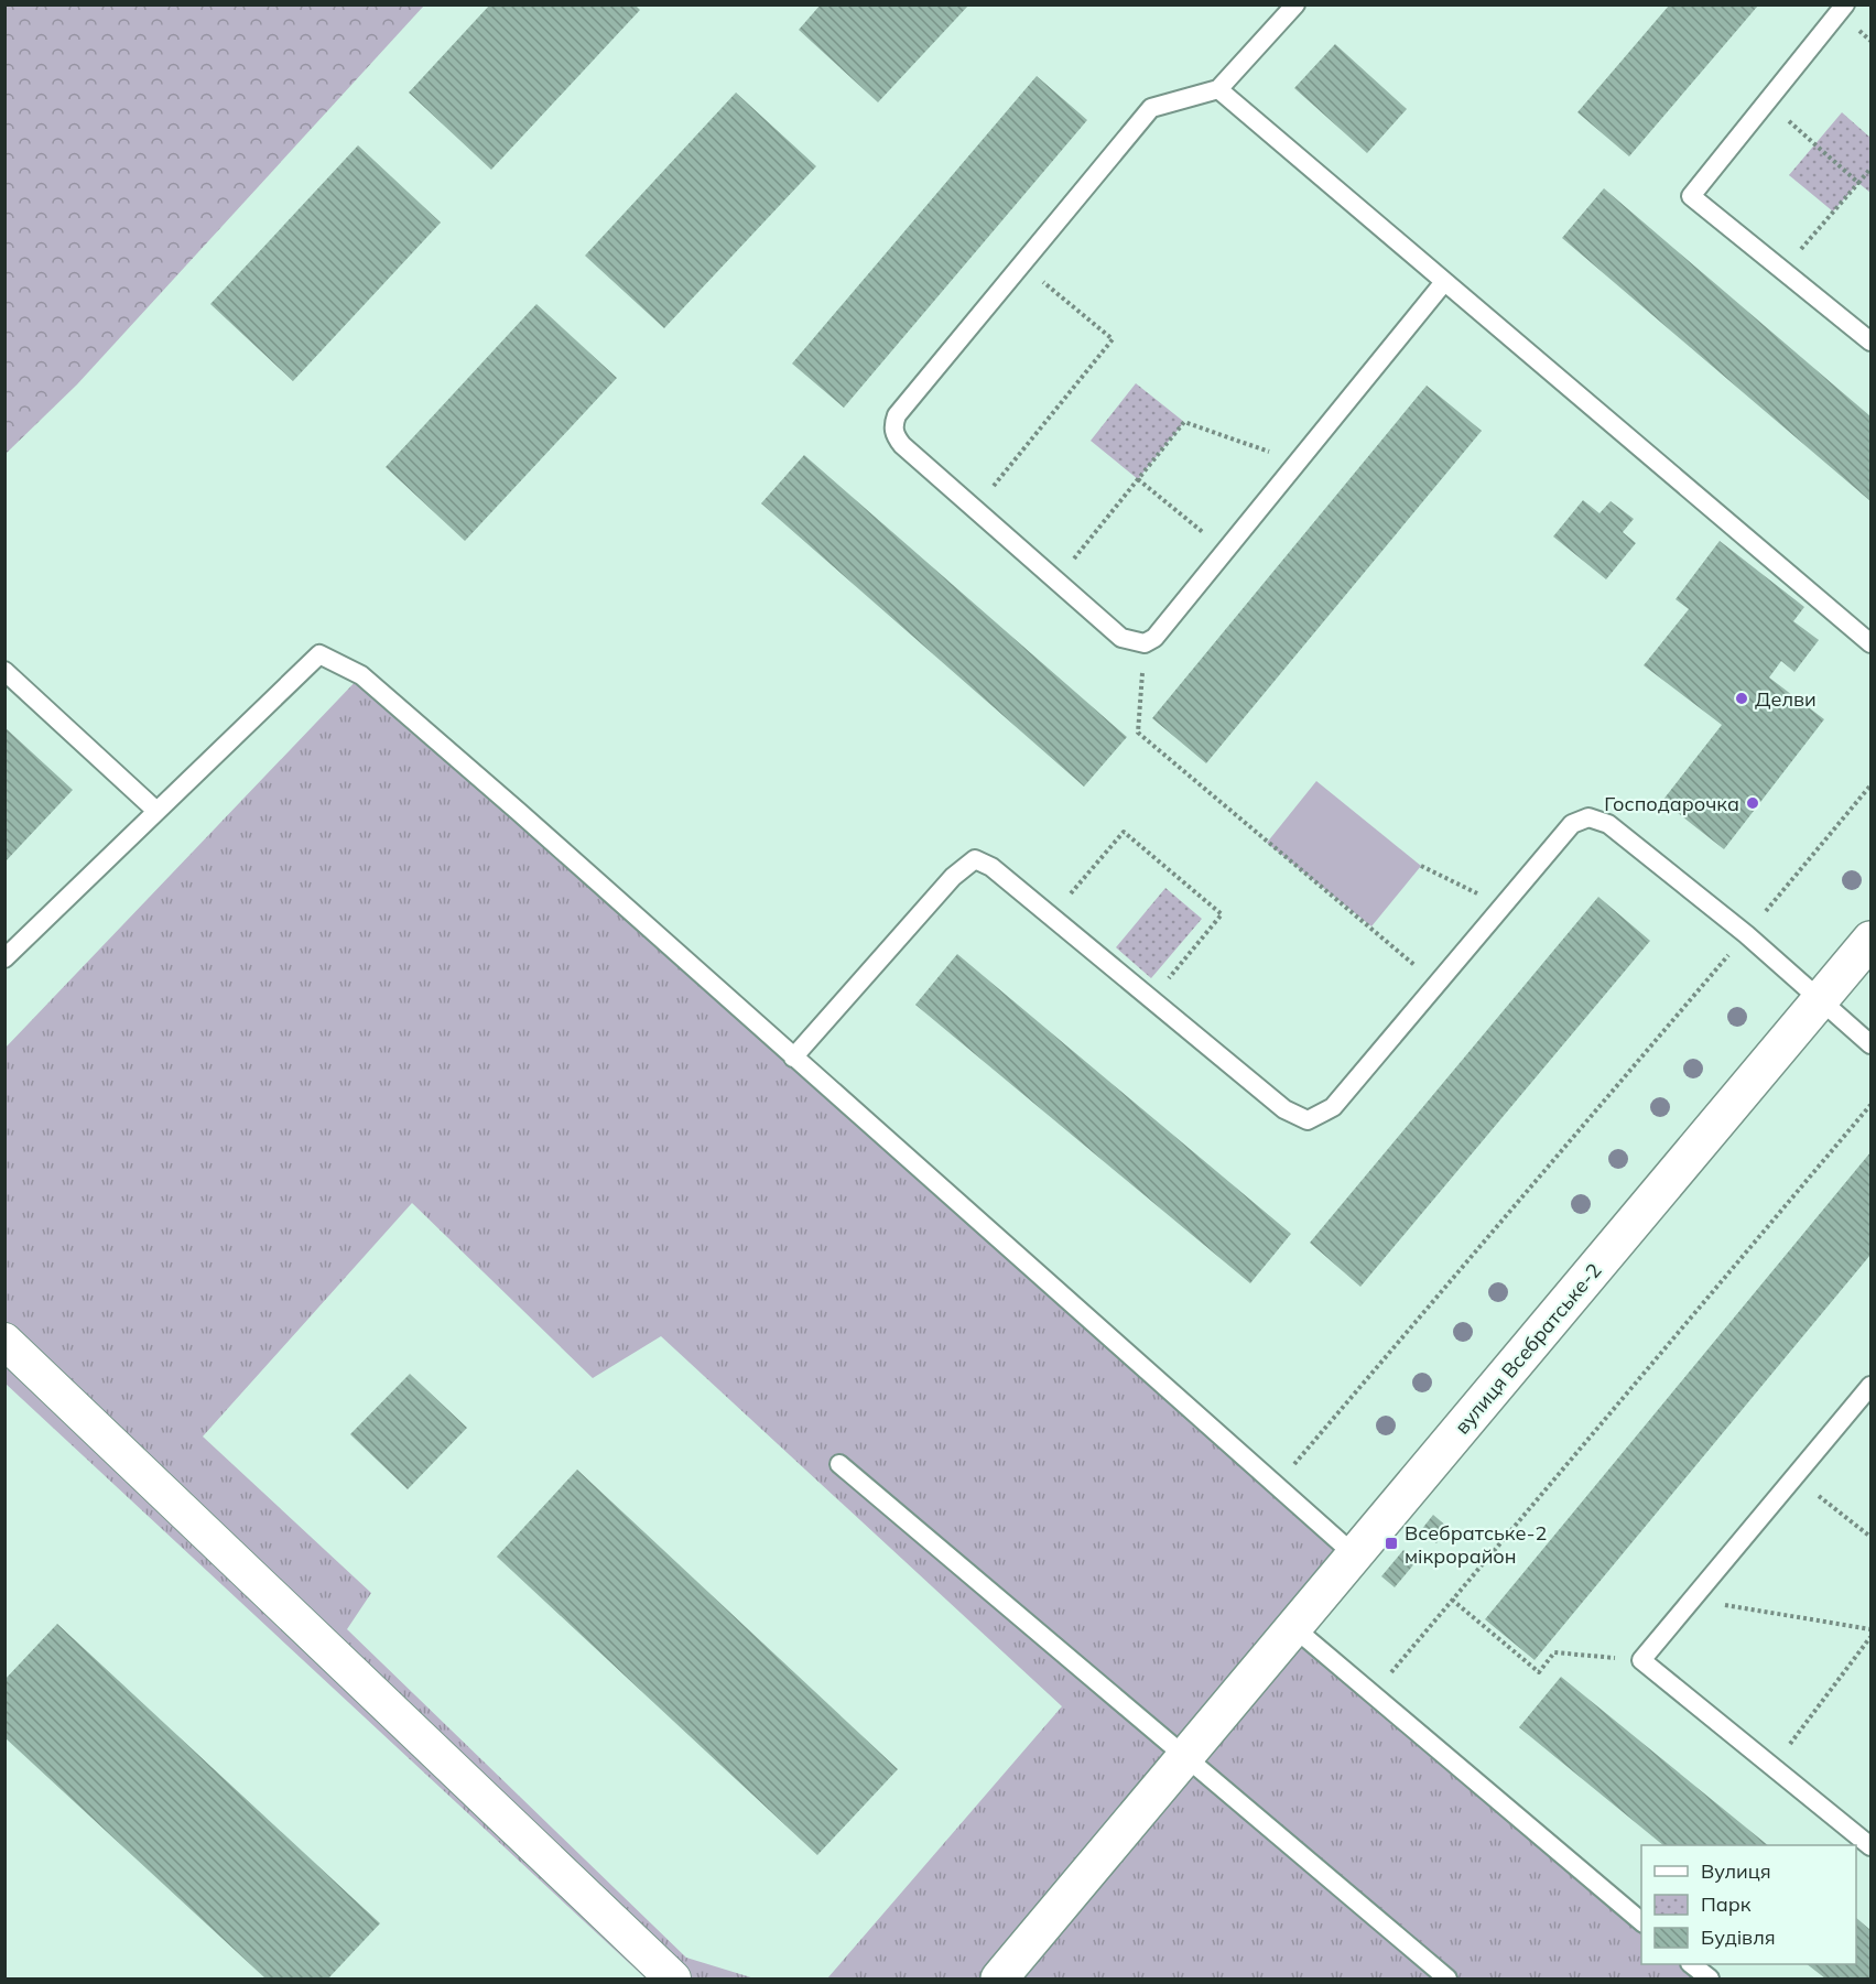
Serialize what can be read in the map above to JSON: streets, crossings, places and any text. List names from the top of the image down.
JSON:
{
  "streets": {
    "street": ["вулиця Всебратське-2"]
  },
  "places": {
    "other": ["Делви", "Господарочка"],
    "transit": ["Всебратське-2 мікрорайон"]
  },
  "legend": ["Вулиця", "Парк", "Будівля"]
}
